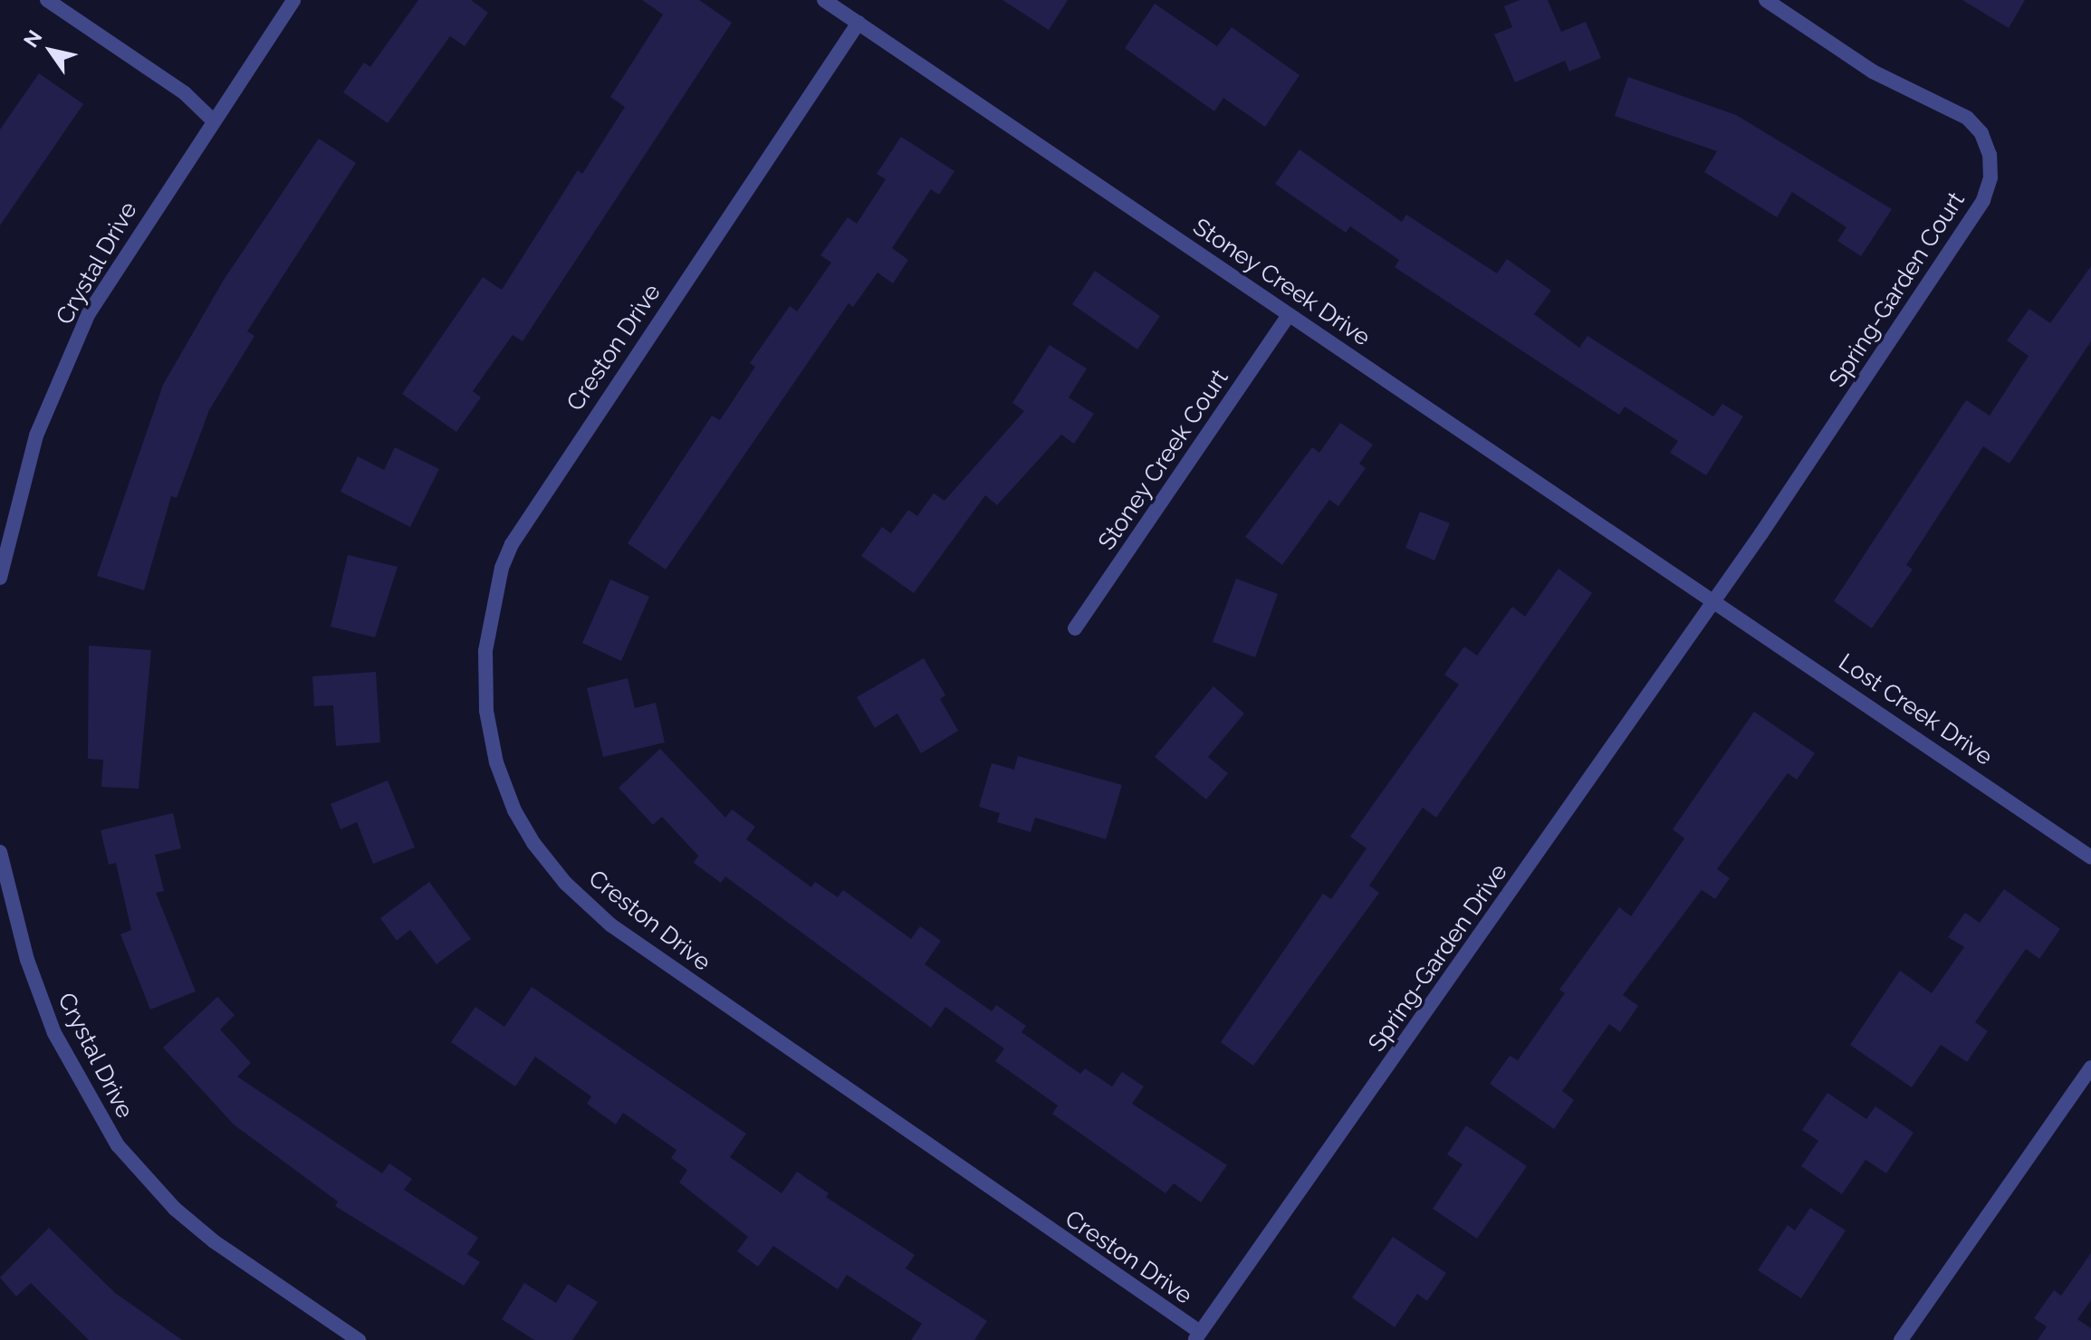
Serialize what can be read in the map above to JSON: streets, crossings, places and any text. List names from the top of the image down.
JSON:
{
  "streets": {
    "street": [
      "Crystal Drive",
      "Stoney Creek Drive",
      "Spring-Garden Court",
      "Creston Drive",
      "Stoney Creek Court",
      "Lost Creek Drive",
      "Spring-Garden Drive"
    ]
  },
  "crossings": [
    ["Stoney Creek Drive", "Spring-Garden Court"],
    ["Stoney Creek Drive", "Creston Drive"],
    ["Stoney Creek Drive", "Stoney Creek Court"],
    ["Stoney Creek Drive", "Lost Creek Drive"],
    ["Stoney Creek Drive", "Spring-Garden Drive"],
    ["Spring-Garden Court", "Lost Creek Drive"],
    ["Spring-Garden Court", "Spring-Garden Drive"],
    ["Creston Drive", "Spring-Garden Drive"],
    ["Lost Creek Drive", "Spring-Garden Drive"]
  ],
  "north": "top left"
}
